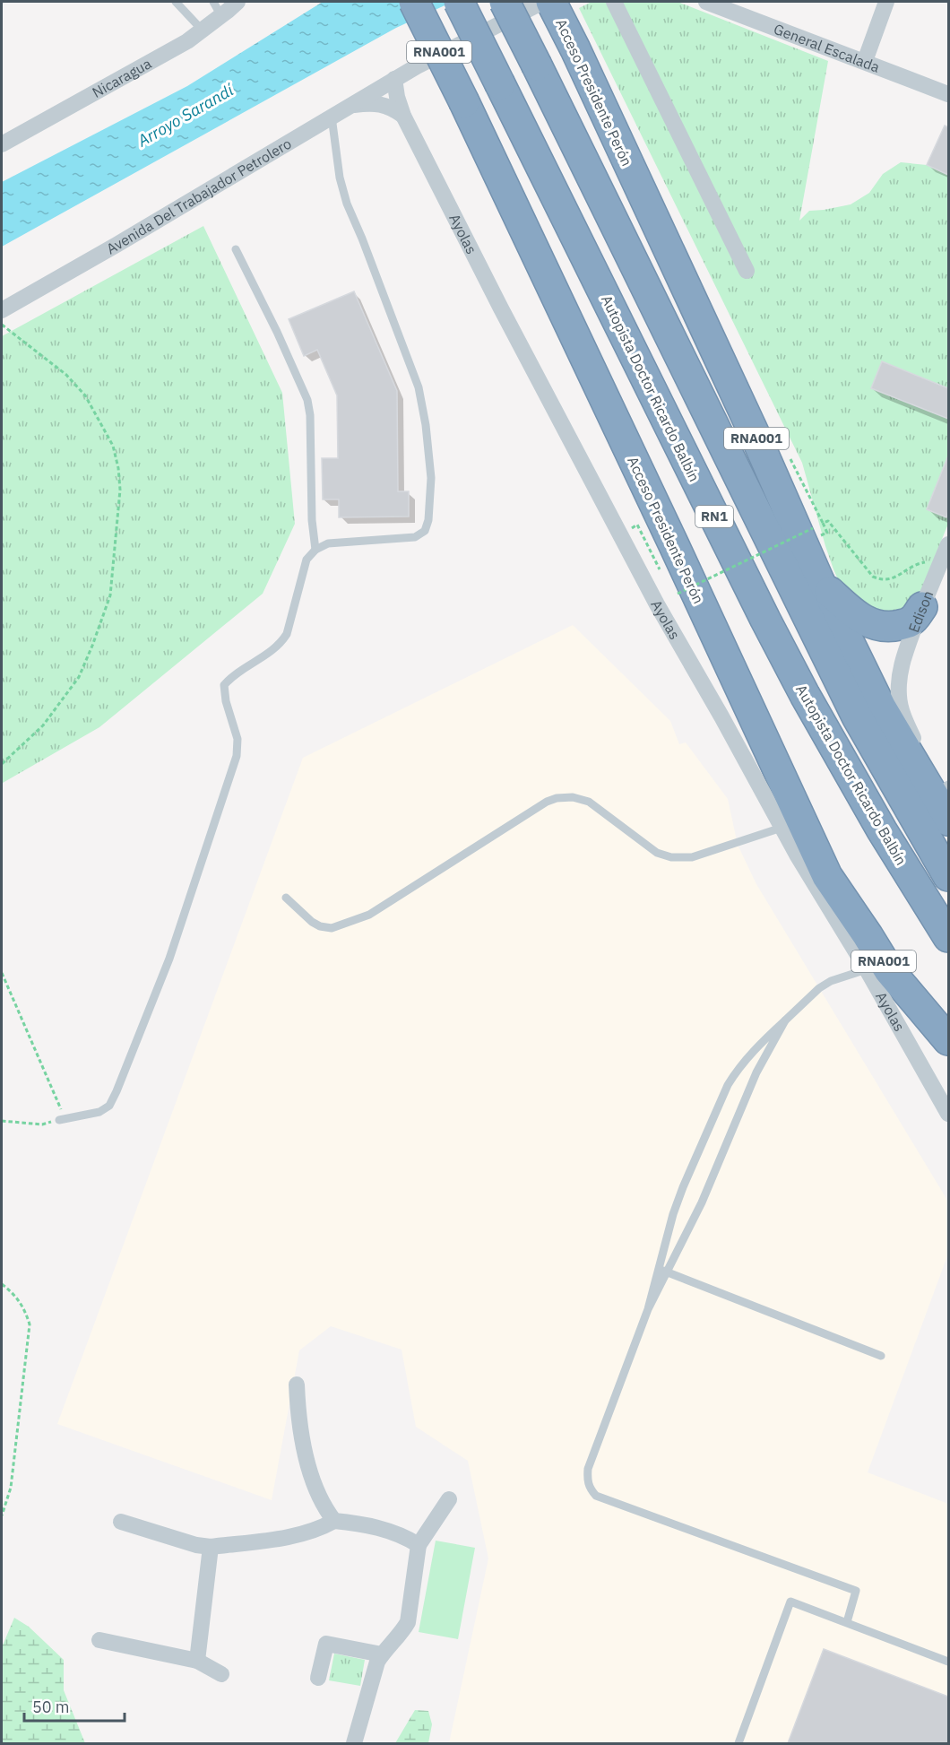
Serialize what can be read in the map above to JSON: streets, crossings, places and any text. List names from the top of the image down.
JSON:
{
  "streets": {
    "highway": [
      "RNA001",
      "Acceso Presidente Perón",
      "Autopista Doctor Ricardo Balbín",
      "RN1"
    ],
    "street": [
      "General Escalada",
      "Nicaragua",
      "Avenida Del Trabajador Petrolero",
      "Ayolas",
      "Edison"
    ]
  },
  "crossings": [
    ["RNA001", "Acceso Presidente Perón"],
    ["RNA001", "Ayolas"],
    ["Acceso Presidente Perón", "Ayolas"],
    ["Avenida Del Trabajador Petrolero", "Ayolas"]
  ],
  "water": ["Arroyo Sarandí"],
  "scale_bar": "50 m"
}
